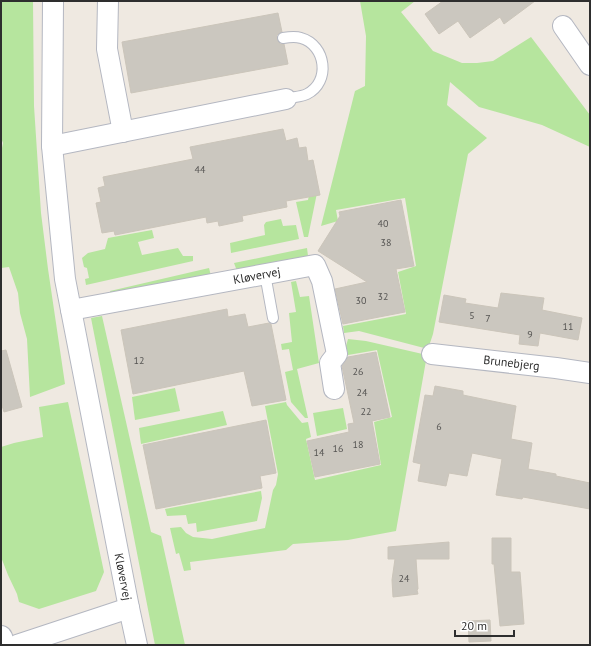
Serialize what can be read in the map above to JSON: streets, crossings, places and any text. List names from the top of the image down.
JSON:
{
  "streets": {
    "street": ["Kløvervej", "Brunebjerg"]
  },
  "house_numbers": [
    "44",
    "40",
    "38",
    "32",
    "30",
    "5",
    "7",
    "11",
    "9",
    "12",
    "26",
    "24",
    "22",
    "6",
    "18",
    "16",
    "14",
    "24"
  ],
  "scale_bar": "20 m"
}
